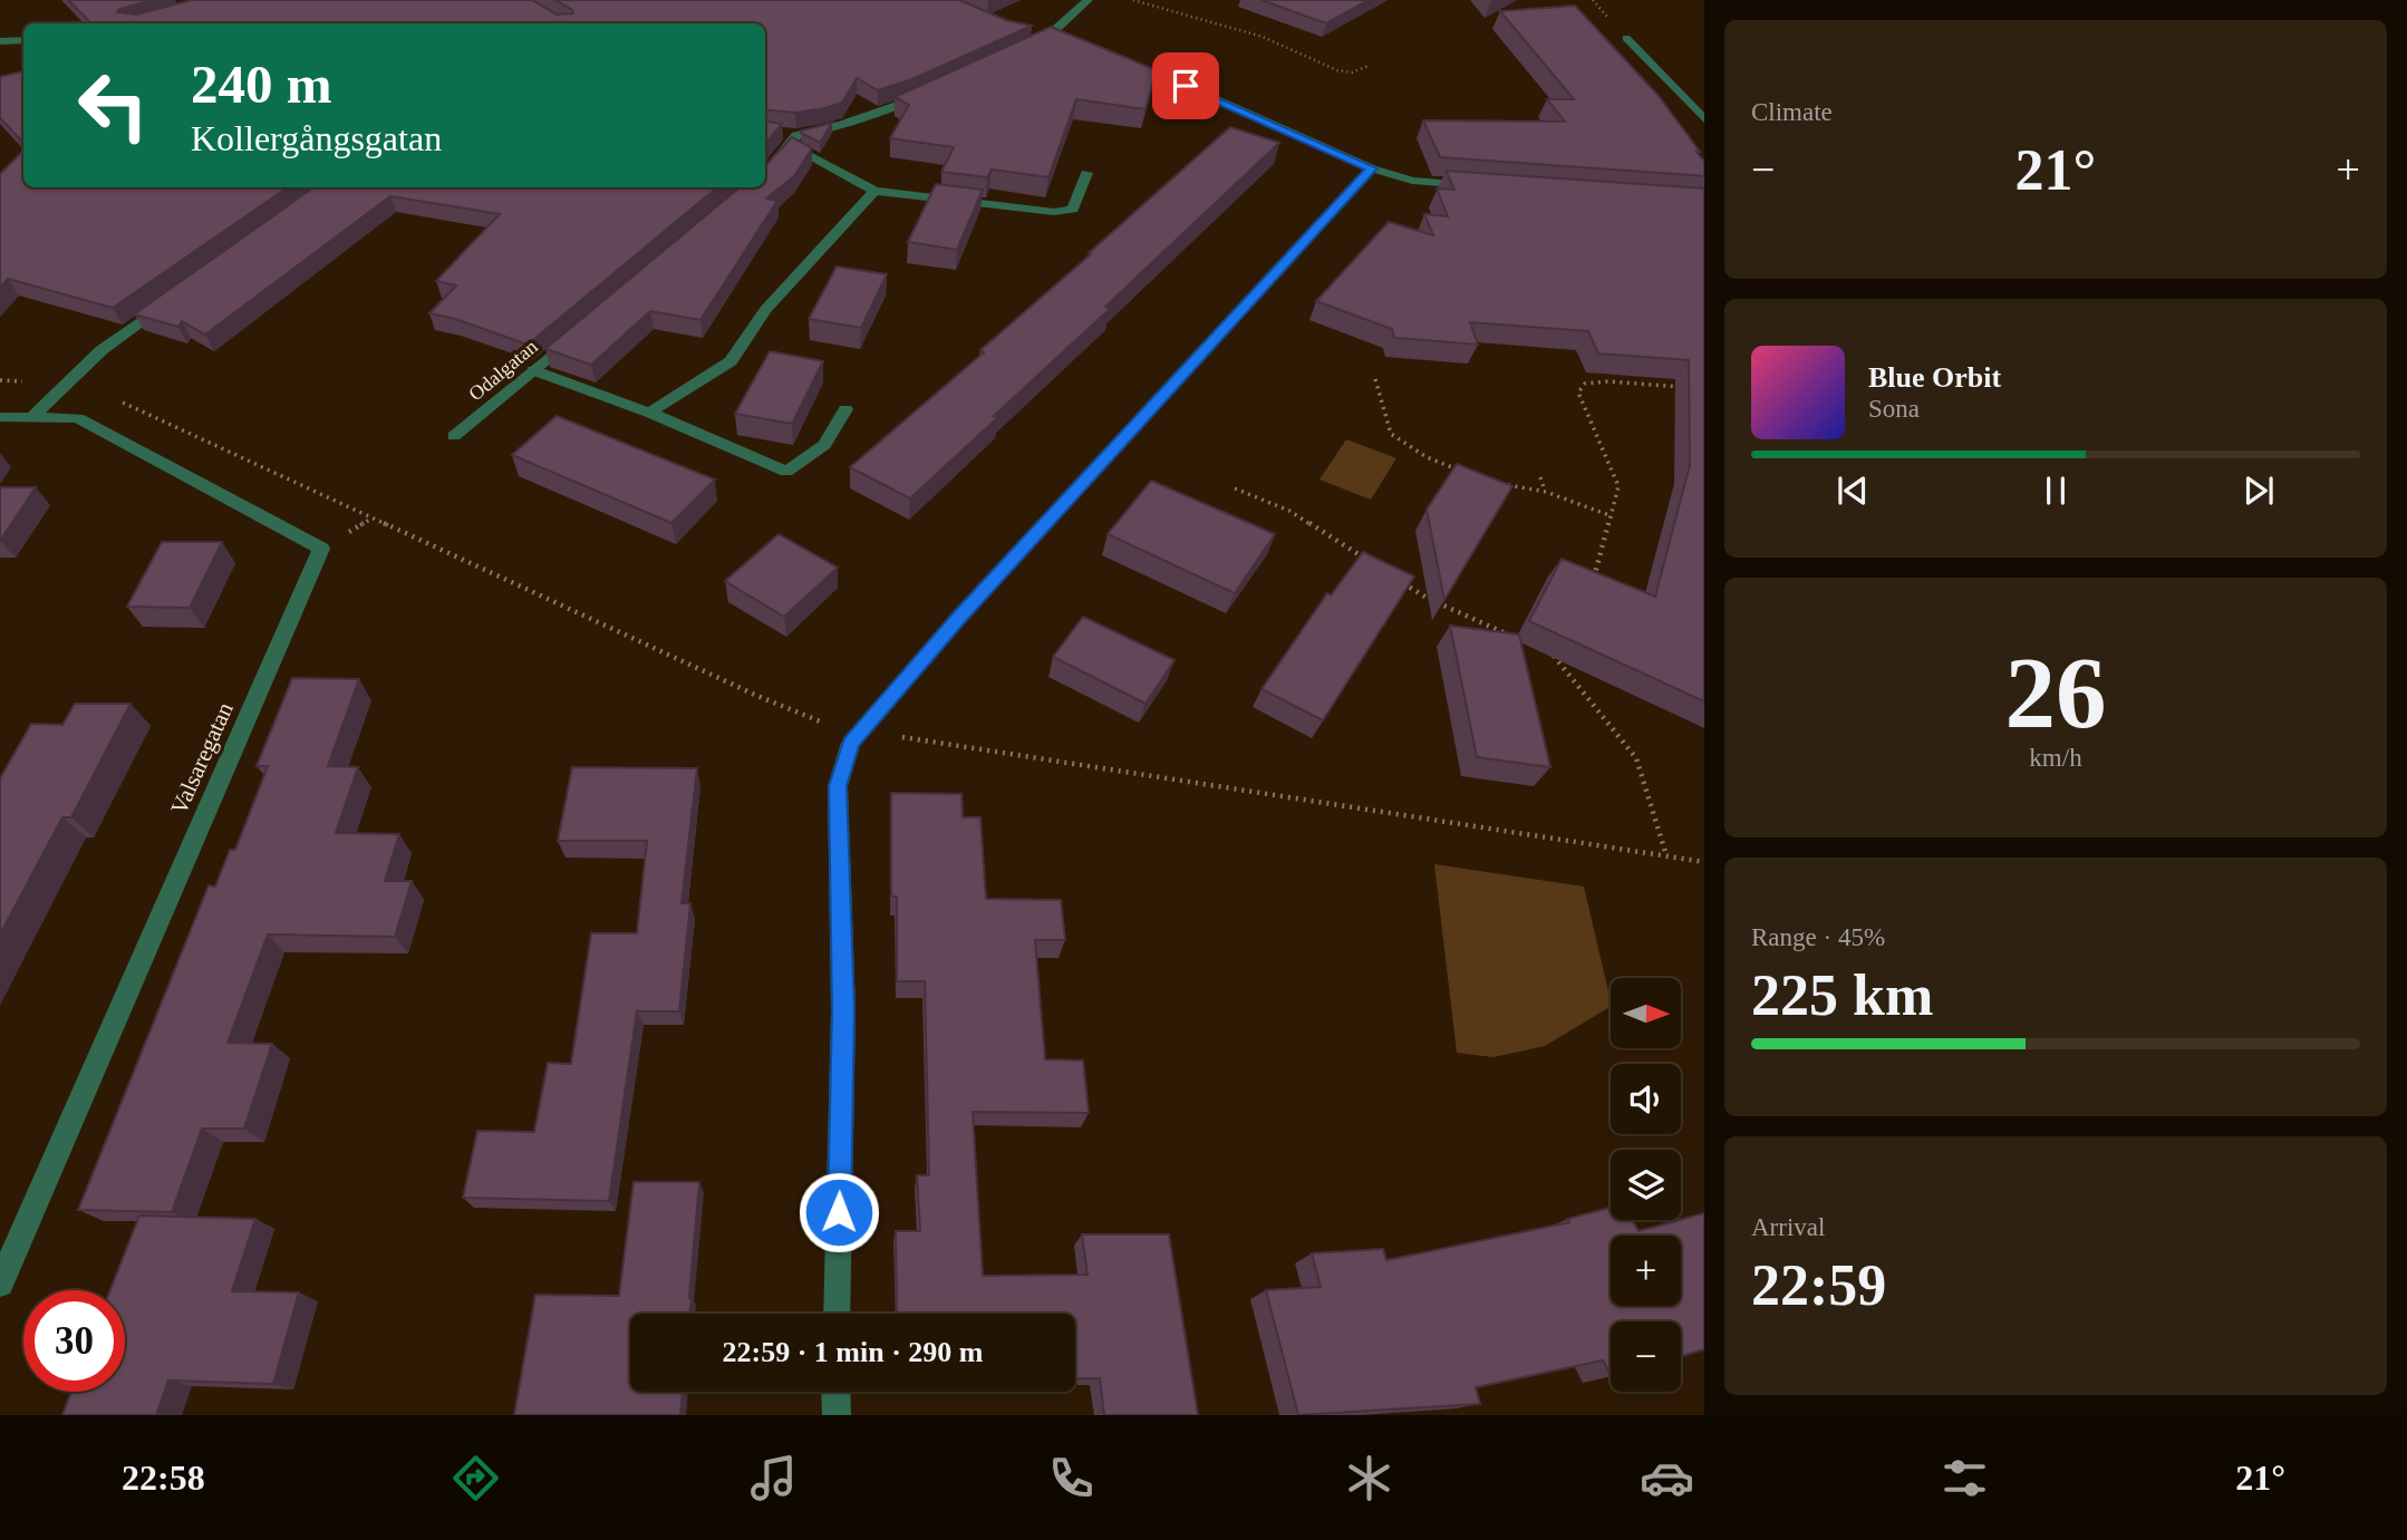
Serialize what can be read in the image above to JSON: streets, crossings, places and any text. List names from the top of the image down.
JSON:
{
  "streets": {
    "street": ["Odalgatan", "Valsaregatan"]
  },
  "north": "right",
  "page": {
    "tile": [
      "Climate",
      ["26", "km/h"],
      ["Range · 45%", "225 km"],
      ["Arrival", "22:59"]
    ],
    "turn": ["240 m", "Kollergångsgatan"],
    "heat": ["−", "21°", "+"],
    "song": ["Blue Orbit", "Sona"],
    "map_buttons": ["+", "−"],
    "limit": "30",
    "trip": "22:59 · 1 min · 290 m",
    "tabs": ["22:58", "21°"]
  }
}
